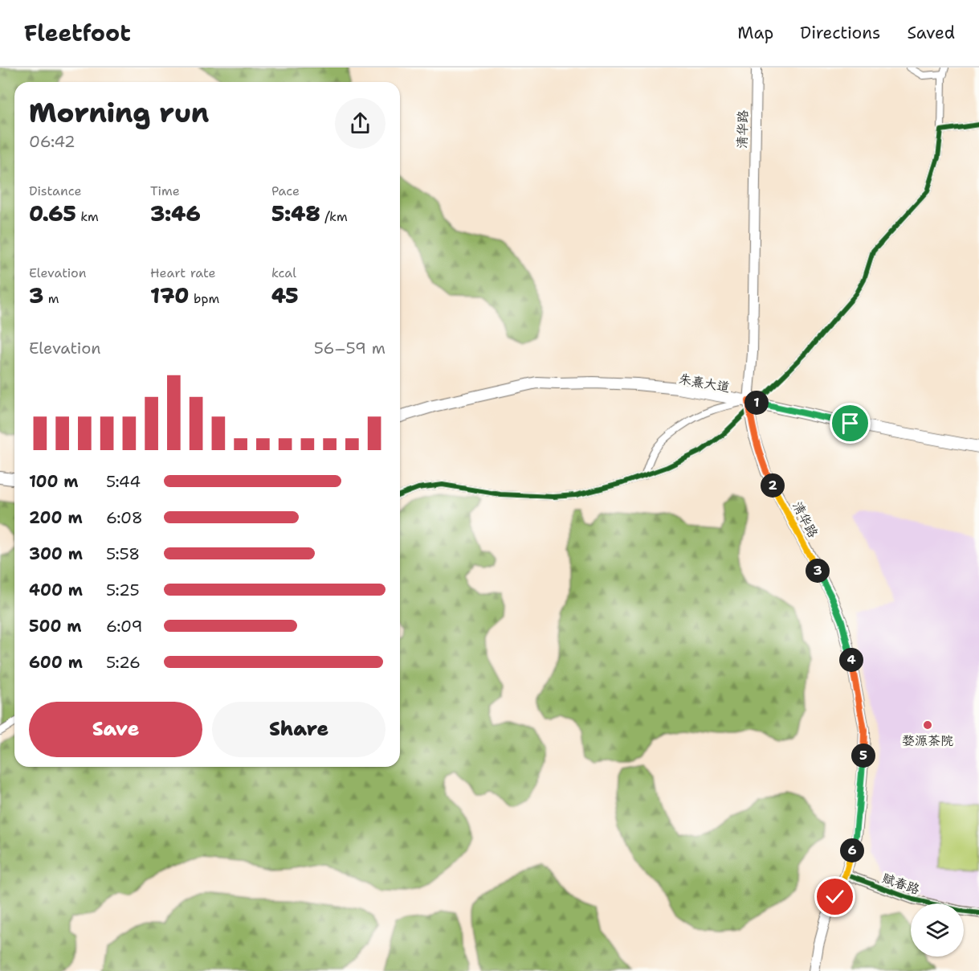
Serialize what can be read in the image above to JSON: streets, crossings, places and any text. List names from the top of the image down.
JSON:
{
  "streets": {
    "main road": ["清华路", "朱熹大道"],
    "street": ["赋春路"]
  },
  "crossings": [
    ["清华路", "朱熹大道"],
    ["清华路", "赋春路"]
  ],
  "places": ["婺源茶院"],
  "page": {
    "header": "Fleetfoot",
    "nav": ["Map", "Directions", "Saved"],
    "heading": ["Morning run", "06:42"],
    "stats": [
      ["Distance", "0.65 km"],
      ["Time", "3:46"],
      ["Pace", "5:48 /km"],
      ["Elevation", "3 m"],
      ["Heart rate", "170 bpm"],
      ["kcal", "45"]
    ],
    "chart": ["Elevation", "56–59 m"],
    "pins": [
      "1",
      "2",
      "3",
      "4",
      "5",
      "6"
    ],
    "list": [
      {
        "name": "100 m",
        "note": "5:44"
      },
      {
        "name": "200 m",
        "note": "6:08"
      },
      {
        "name": "300 m",
        "note": "5:58"
      },
      {
        "name": "400 m",
        "note": "5:25"
      },
      {
        "name": "500 m",
        "note": "6:09"
      },
      {
        "name": "600 m",
        "note": "5:26"
      }
    ],
    "buttons": ["Save", "Share"]
  }
}
